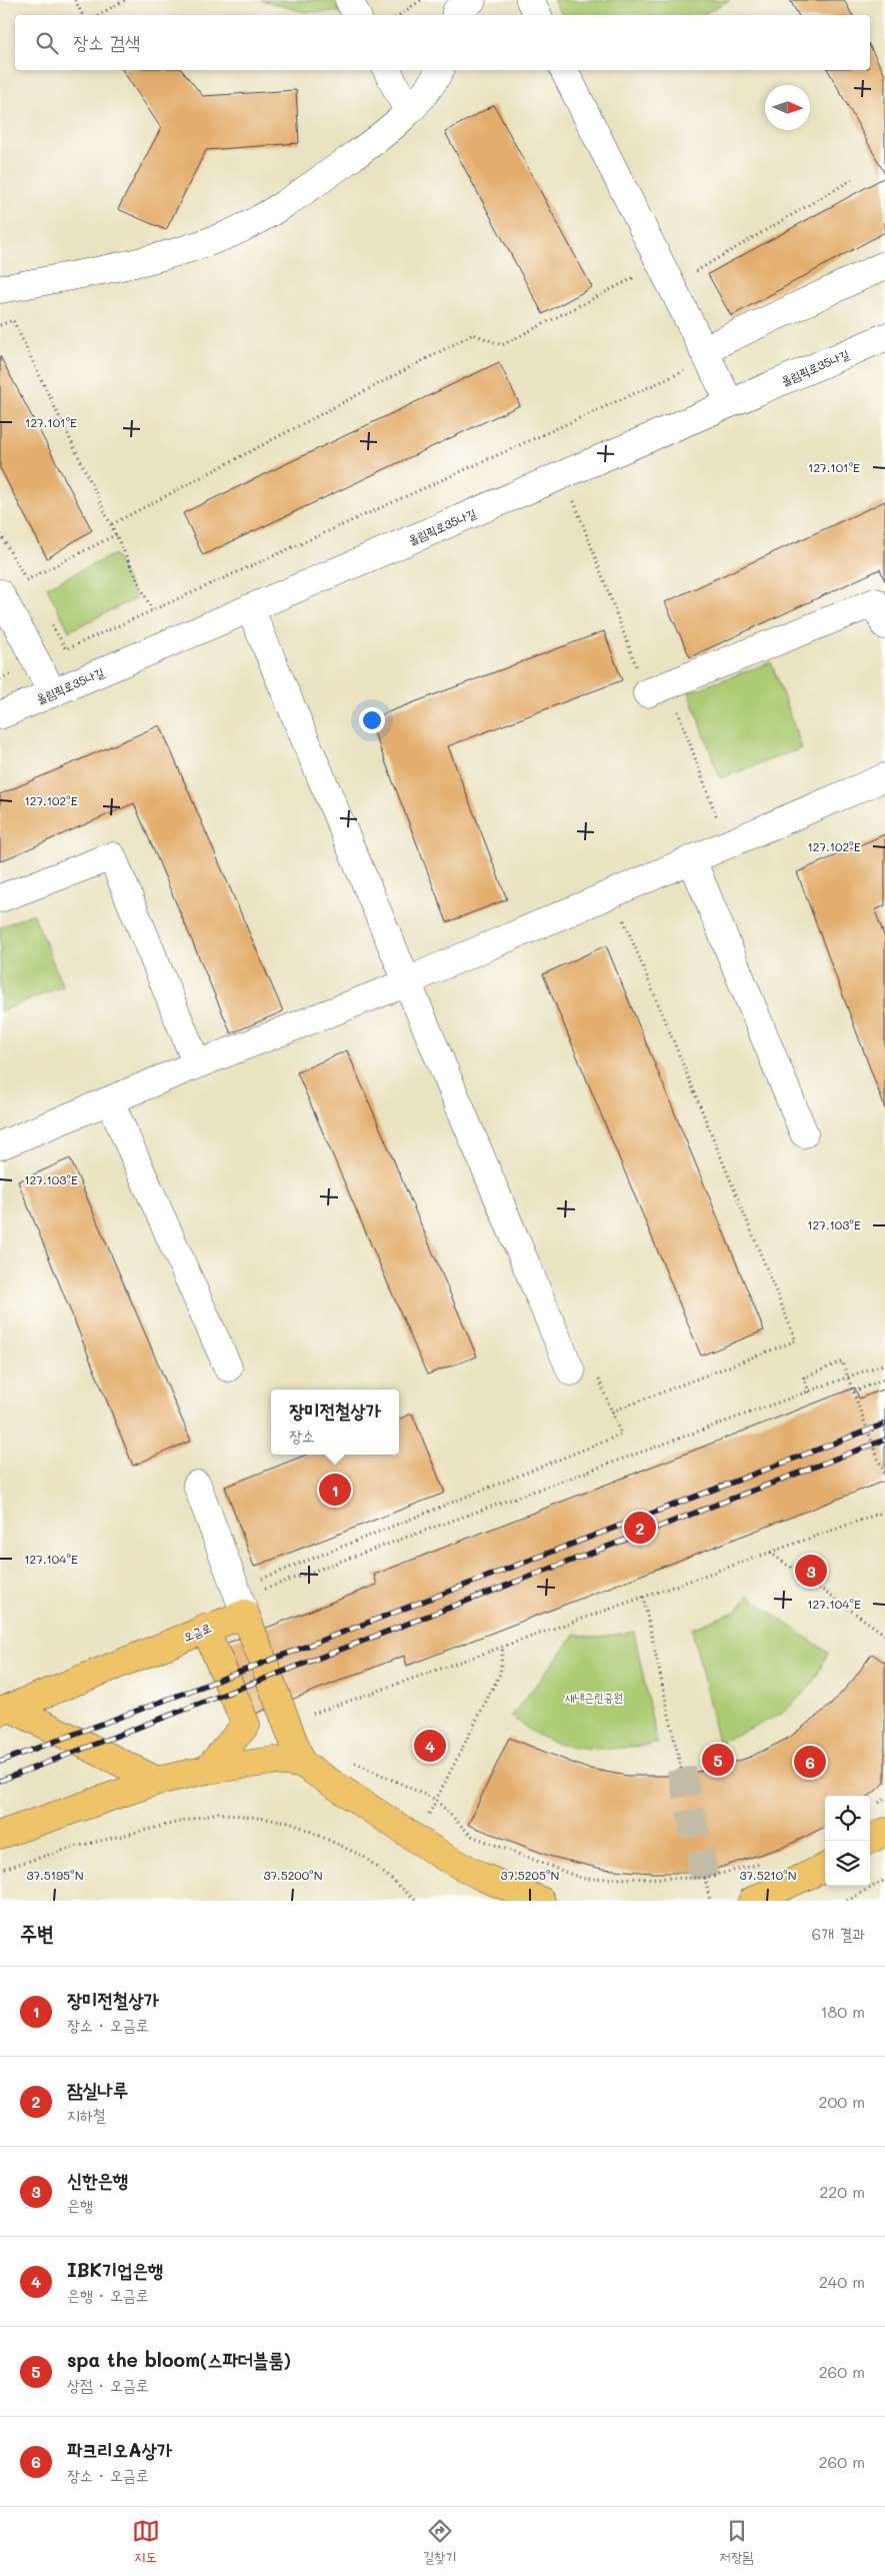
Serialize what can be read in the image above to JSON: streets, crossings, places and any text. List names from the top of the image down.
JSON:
{
  "streets": {
    "main road": ["오금로"],
    "street": ["올림픽로35나길"]
  },
  "parks": ["새내근린공원"],
  "north": "right",
  "page": {
    "search": "장소 검색",
    "popup": ["장미전철상가", "장소"],
    "pins": [
      "1",
      "2",
      "3",
      "4",
      "5",
      "6"
    ],
    "heading": ["주변", "6개 결과"],
    "list": [
      {
        "mark": "1",
        "name": "장미전철상가",
        "note": "장소 · 오금로",
        "value": "180 m"
      },
      {
        "mark": "2",
        "name": "잠실나루",
        "note": "지하철",
        "value": "200 m"
      },
      {
        "mark": "3",
        "name": "신한은행",
        "note": "은행",
        "value": "220 m"
      },
      {
        "mark": "4",
        "name": "IBK기업은행",
        "note": "은행 · 오금로",
        "value": "240 m"
      },
      {
        "mark": "5",
        "name": "spa the bloom(스파더블룸)",
        "note": "상점 · 오금로",
        "value": "260 m"
      },
      {
        "mark": "6",
        "name": "파크리오A상가",
        "note": "장소 · 오금로",
        "value": "260 m"
      }
    ],
    "nav": ["지도", "길찾기", "저장됨"]
  },
  "coordinates": [
    "127.101°E",
    "127.102°E",
    "127.103°E",
    "127.104°E",
    "37.5195°N",
    "37.5200°N",
    "37.5205°N",
    "37.5210°N"
  ]
}
